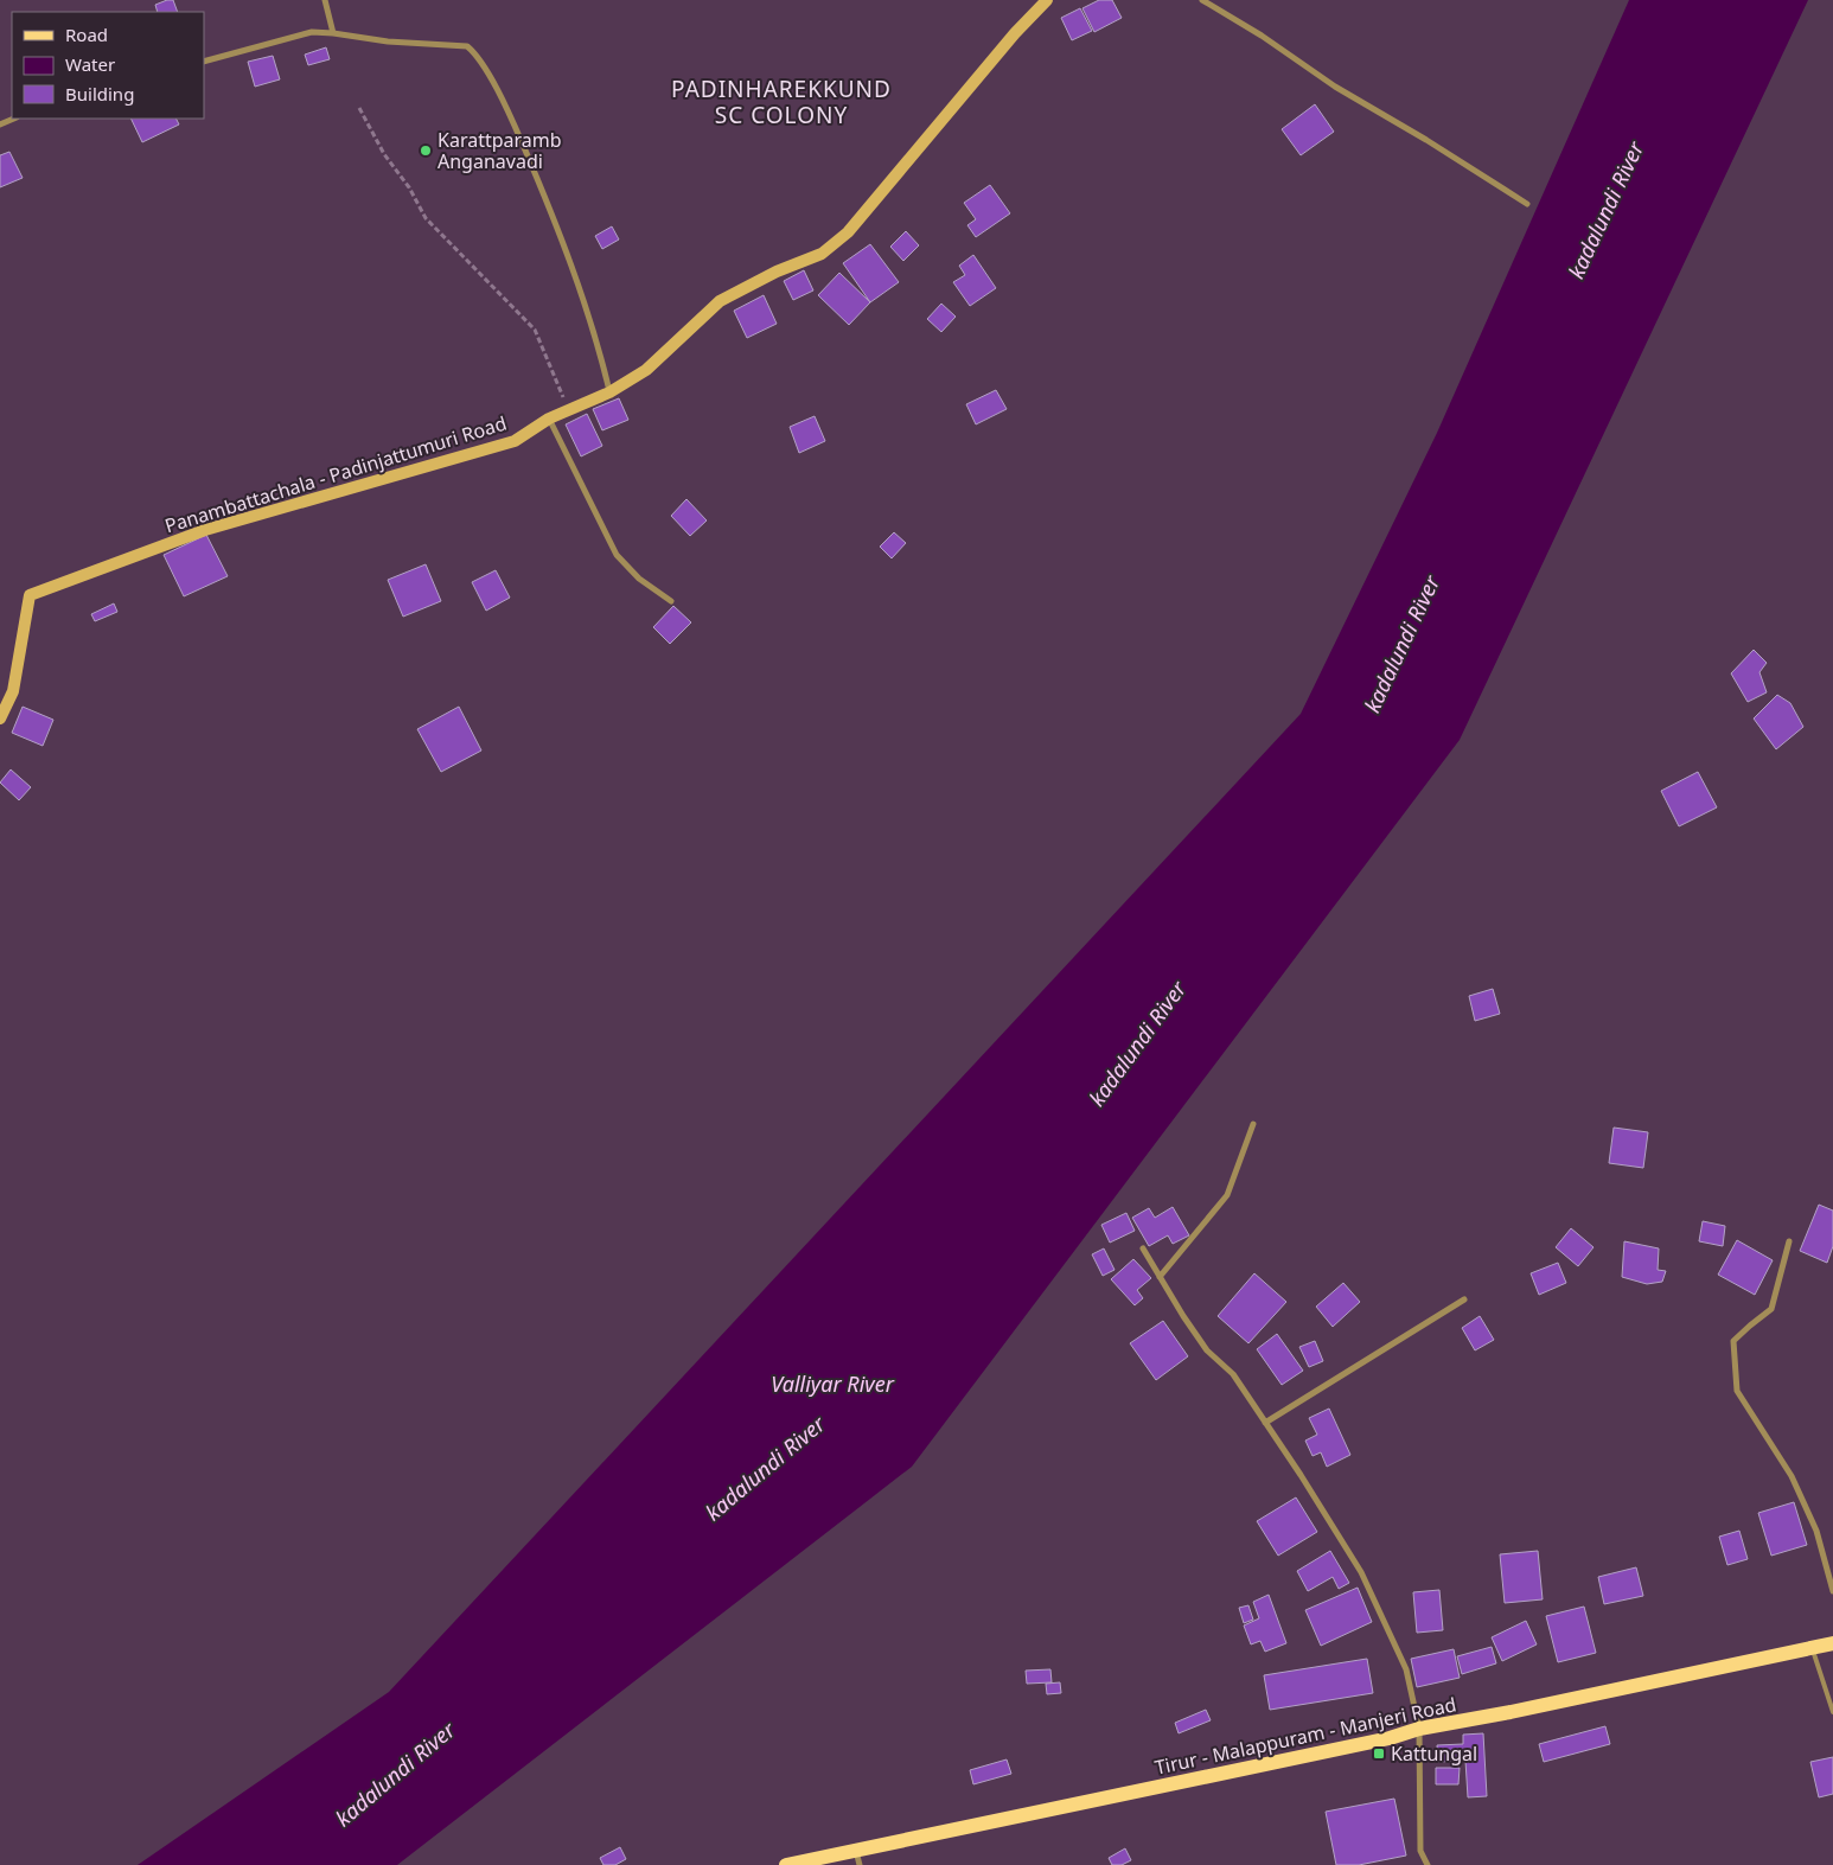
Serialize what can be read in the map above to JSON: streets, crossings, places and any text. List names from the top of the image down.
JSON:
{
  "streets": {
    "main road": ["Panambattachala - Padinjattumuri Road", "Tirur - Malappuram - Manjeri Road"]
  },
  "districts": ["PADINHAREKKUND SC COLONY"],
  "water": ["kadalundi River", "Valliyar River"],
  "places": {
    "other": ["Karattparamb Anganavadi"],
    "transit": ["Kattungal"]
  },
  "legend": ["Road", "Water", "Building"]
}
